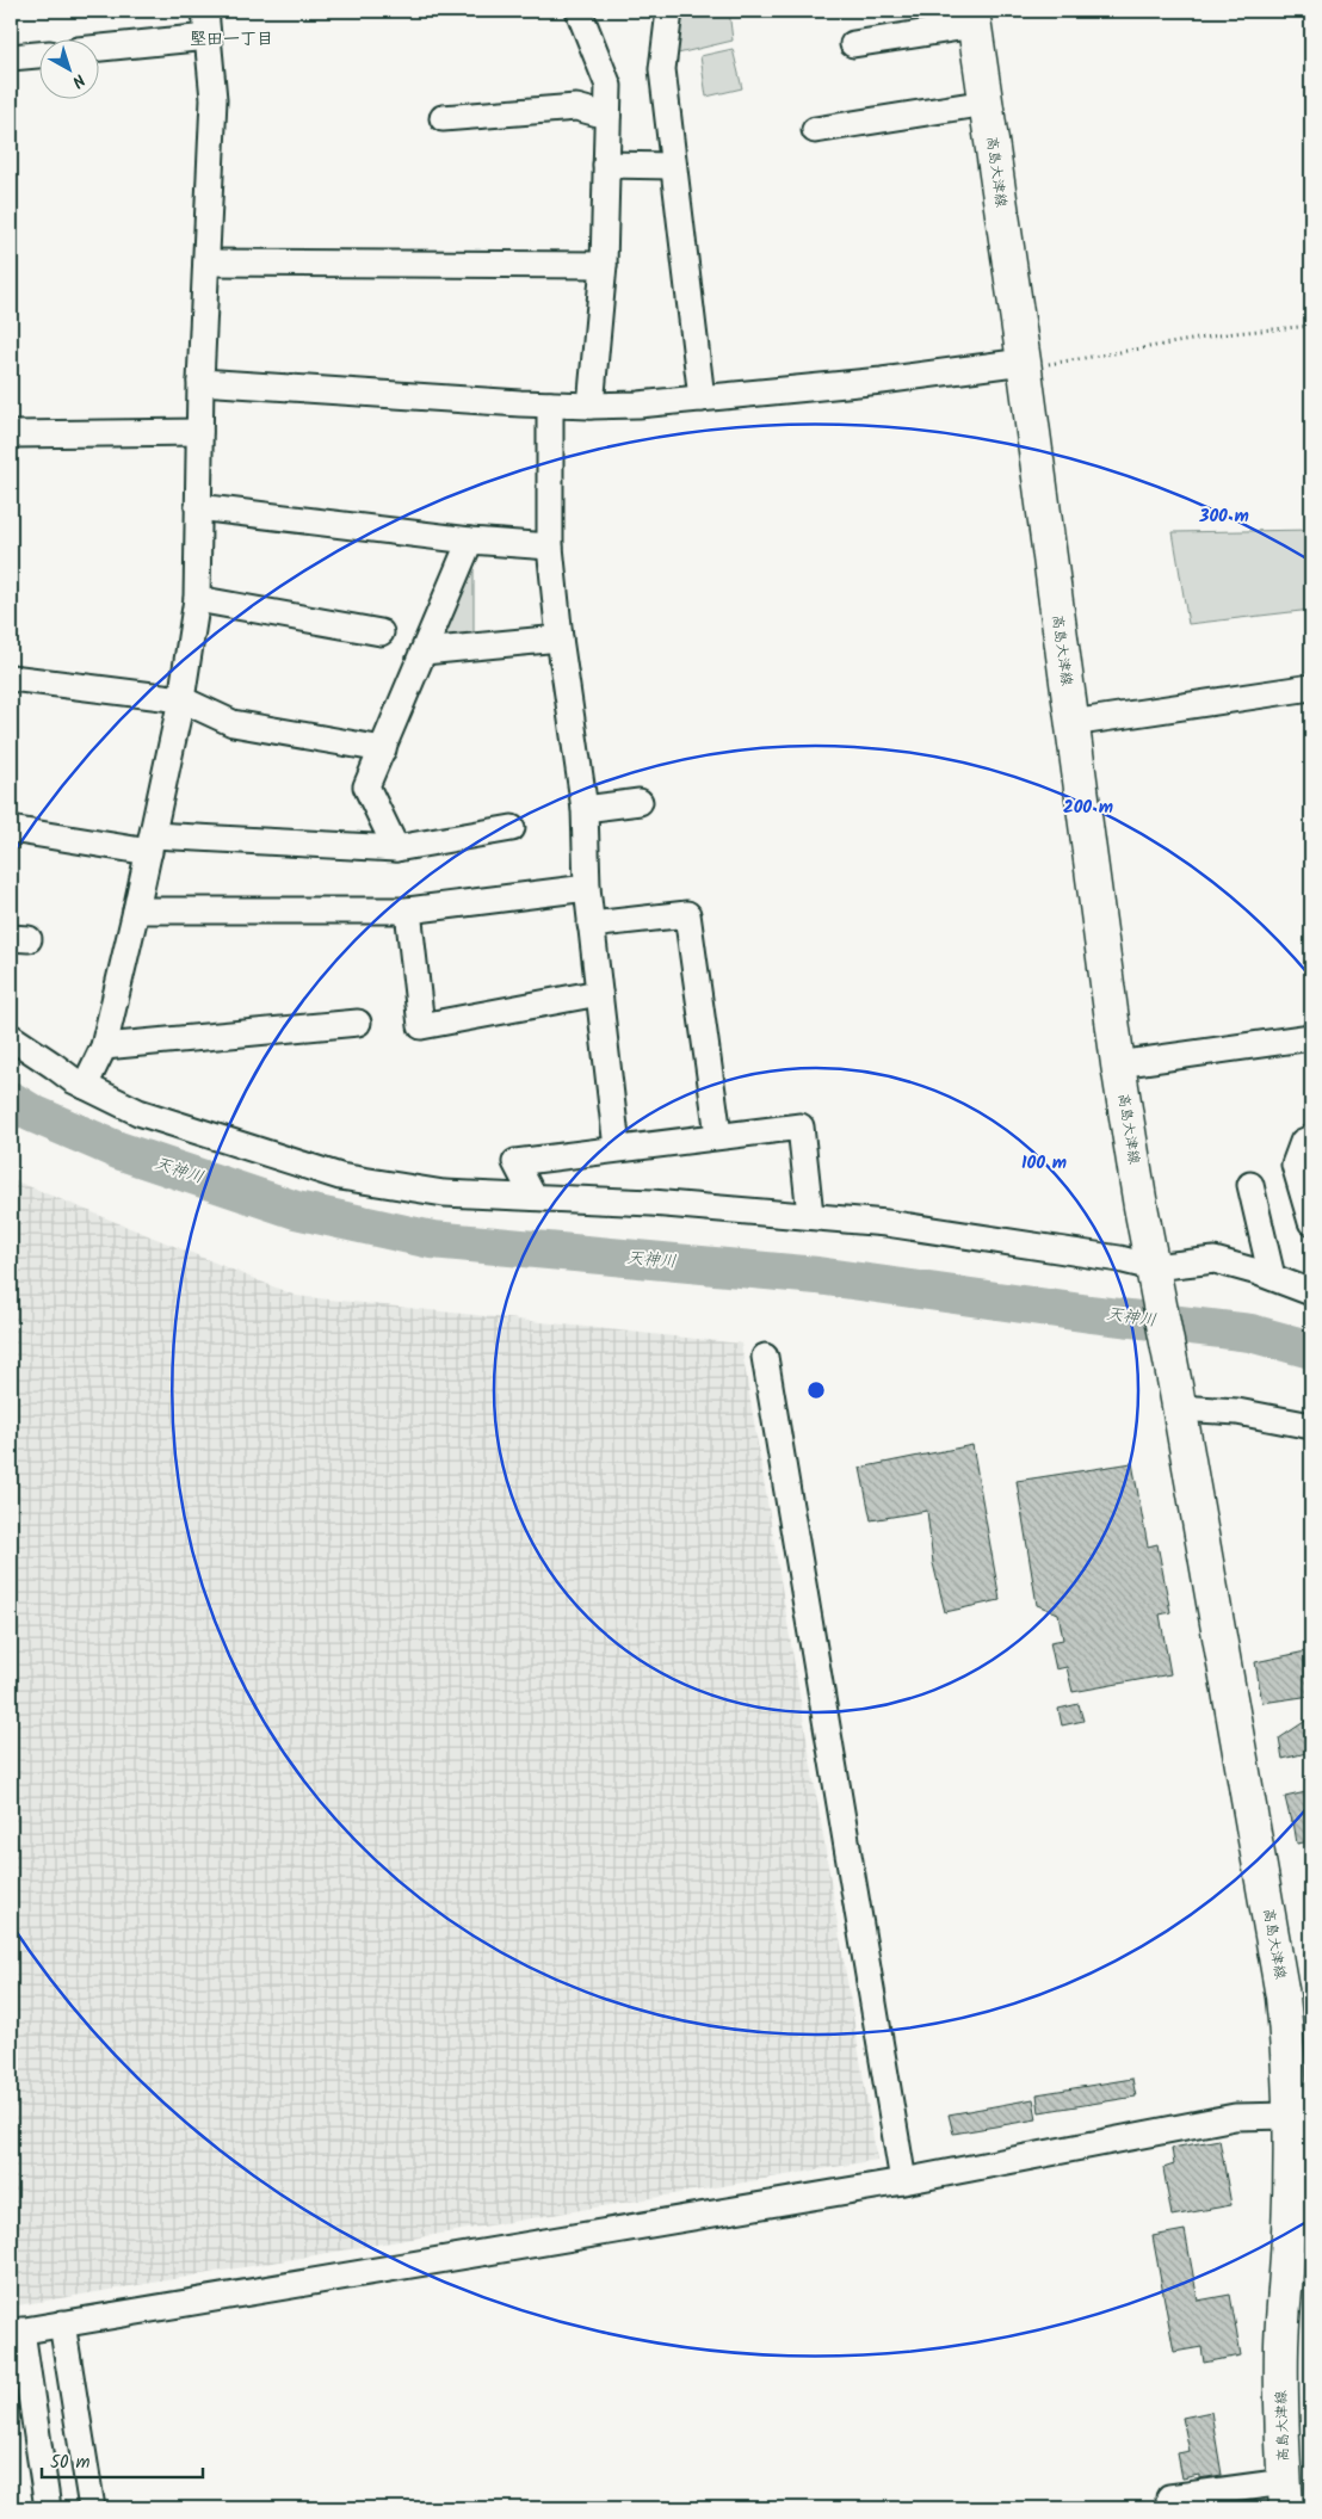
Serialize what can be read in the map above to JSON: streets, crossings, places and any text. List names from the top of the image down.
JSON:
{
  "streets": {
    "main road": ["高島大津線"]
  },
  "districts": ["堅田一丁目"],
  "water": ["天神川"],
  "scale_bar": "50 m",
  "north": "bottom right",
  "rings": ["300 m", "200 m", "100 m"]
}
